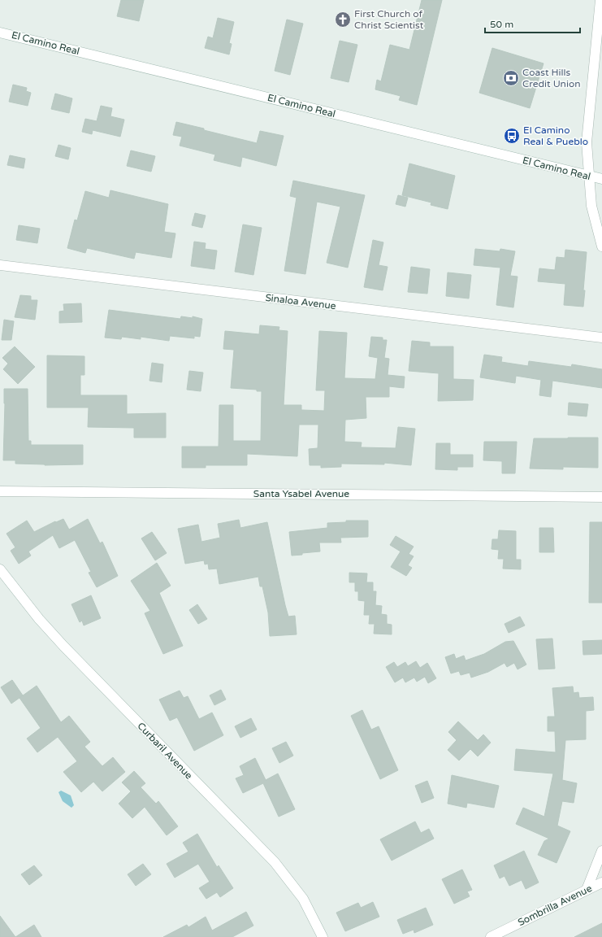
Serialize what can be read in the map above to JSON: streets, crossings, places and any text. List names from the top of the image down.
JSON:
{
  "streets": {
    "street": [
      "El Camino Real",
      "Sinaloa Avenue",
      "Santa Ysabel Avenue",
      "Curbaril Avenue",
      "Sombrilla Avenue"
    ]
  },
  "places": {
    "church": ["First Church of Christ Scientist"],
    "bank": ["Coast Hills Credit Union"],
    "bus stop": ["El Camino Real & Pueblo"]
  },
  "scale_bar": "50 m"
}
